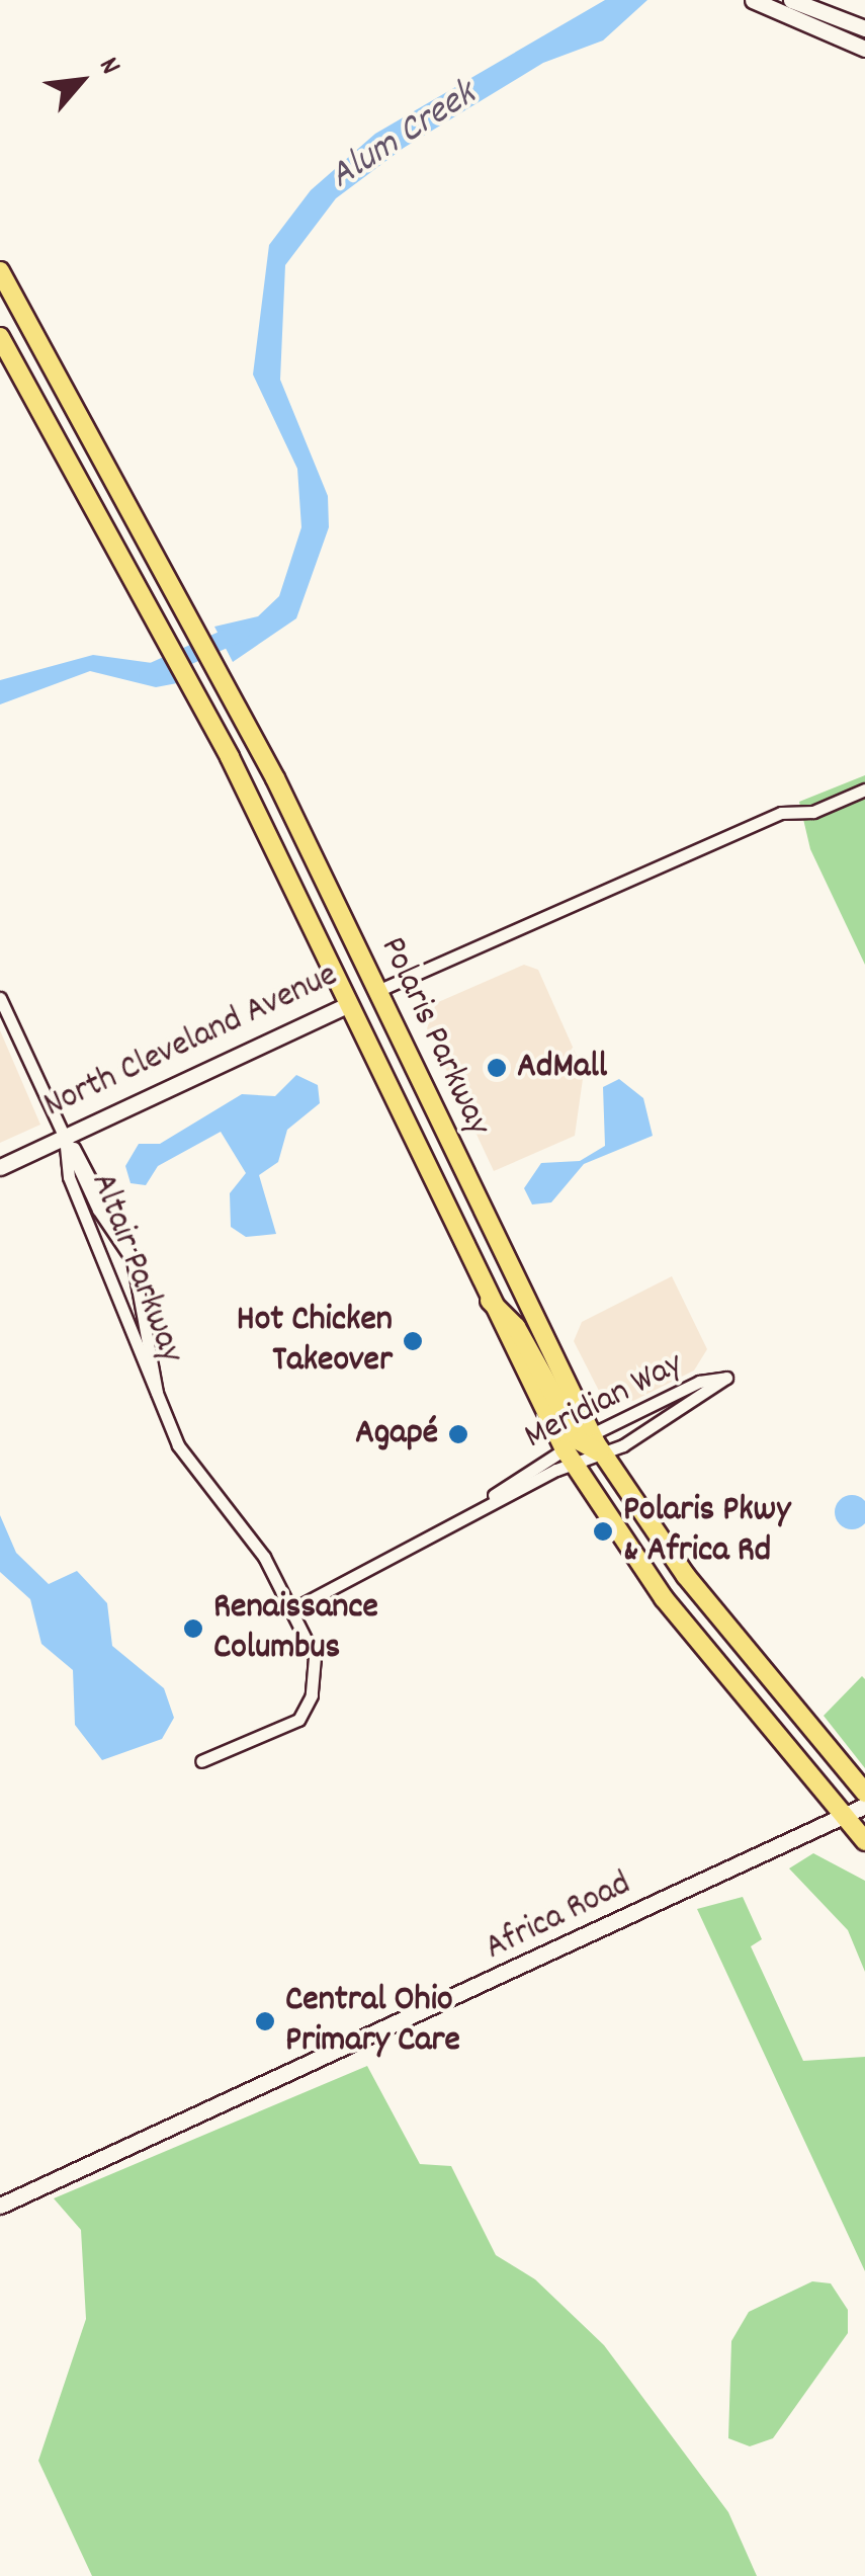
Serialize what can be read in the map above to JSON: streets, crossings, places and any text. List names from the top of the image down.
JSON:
{
  "streets": {
    "main road": ["Polaris Parkway", "North Cleveland Avenue"],
    "street": ["Altair Parkway", "Meridian Way", "Africa Road"]
  },
  "crossings": [
    ["Polaris Parkway", "North Cleveland Avenue"],
    ["Polaris Parkway", "Meridian Way"],
    ["Polaris Parkway", "Africa Road"],
    ["North Cleveland Avenue", "Altair Parkway"],
    ["Altair Parkway", "Meridian Way"]
  ],
  "water": ["Alum Creek"],
  "places": [
    "AdMall",
    "Hot Chicken Takeover",
    "Agapé",
    "Polaris Pkwy & Africa Rd",
    "Renaissance Columbus",
    "Central Ohio Primary Care"
  ],
  "north": "top right"
}
